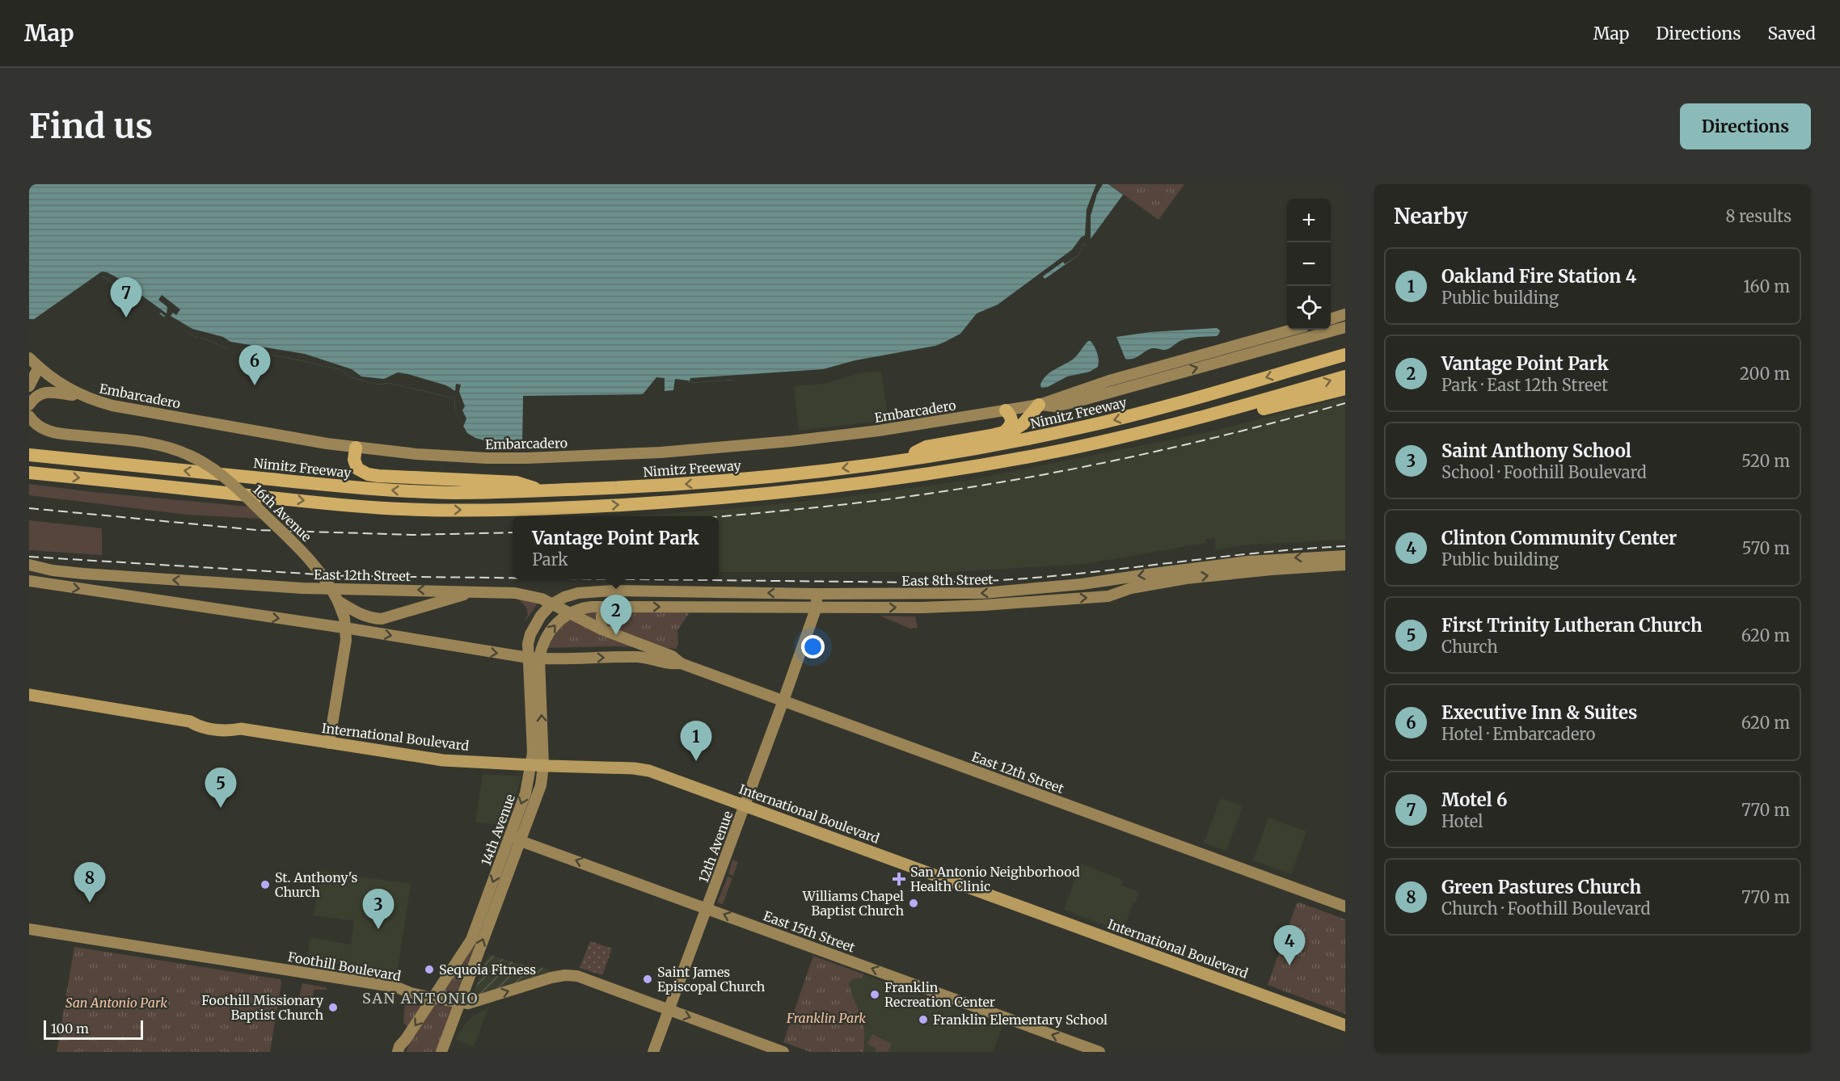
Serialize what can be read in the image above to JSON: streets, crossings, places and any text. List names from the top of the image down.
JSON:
{
  "streets": {
    "highway": ["Nimitz Freeway"],
    "main road": [
      "Embarcadero",
      "16th Avenue",
      "East 12th Street",
      "East 8th Street",
      "International Boulevard",
      "14th Avenue",
      "12th Avenue",
      "East 15th Street",
      "Foothill Boulevard"
    ]
  },
  "crossings": [
    ["16th Avenue", "East 12th Street"],
    ["16th Avenue", "International Boulevard"],
    ["East 12th Street", "East 8th Street"],
    ["East 12th Street", "14th Avenue"],
    ["East 12th Street", "12th Avenue"],
    ["East 8th Street", "14th Avenue"],
    ["East 8th Street", "12th Avenue"],
    ["International Boulevard", "14th Avenue"],
    ["International Boulevard", "12th Avenue"],
    ["14th Avenue", "East 15th Street"],
    ["14th Avenue", "Foothill Boulevard"],
    ["12th Avenue", "East 15th Street"],
    ["12th Avenue", "Foothill Boulevard"]
  ],
  "one_way": ["East 15th Street", "Foothill Boulevard"],
  "districts": ["SAN ANTONIO"],
  "parks": ["San Antonio Park", "Franklin Park"],
  "places": {
    "health": ["San Antonio Neighborhood Health Clinic"],
    "other": [
      "St. Anthony's Church",
      "Williams Chapel Baptist Church",
      "Sequoia Fitness",
      "Saint James Episcopal Church",
      "Franklin Recreation Center",
      "Foothill Missionary Baptist Church",
      "Franklin Elementary School"
    ]
  },
  "scale_bar": "100 m",
  "page": {
    "header": "Map",
    "nav": ["Map", "Directions", "Saved"],
    "buttons": "Directions",
    "title": "Find us",
    "heading": ["Nearby", "8 results"],
    "map_buttons": ["+", "−"],
    "list": [
      {
        "mark": "1",
        "name": "Oakland Fire Station 4",
        "note": "Public building",
        "value": "160 m"
      },
      {
        "mark": "2",
        "name": "Vantage Point Park",
        "note": "Park · East 12th Street",
        "value": "200 m"
      },
      {
        "mark": "3",
        "name": "Saint Anthony School",
        "note": "School · Foothill Boulevard",
        "value": "520 m"
      },
      {
        "mark": "4",
        "name": "Clinton Community Center",
        "note": "Public building",
        "value": "570 m"
      },
      {
        "mark": "5",
        "name": "First Trinity Lutheran Church",
        "note": "Church",
        "value": "620 m"
      },
      {
        "mark": "6",
        "name": "Executive Inn & Suites",
        "note": "Hotel · Embarcadero",
        "value": "620 m"
      },
      {
        "mark": "7",
        "name": "Motel 6",
        "note": "Hotel",
        "value": "770 m"
      },
      {
        "mark": "8",
        "name": "Green Pastures Church",
        "note": "Church · Foothill Boulevard",
        "value": "770 m"
      }
    ],
    "pins": [
      "7",
      "6",
      "2",
      "1",
      "5",
      "8",
      "3",
      "4"
    ],
    "popup": ["Vantage Point Park", "Park"],
    "scale": "100 m"
  }
}
